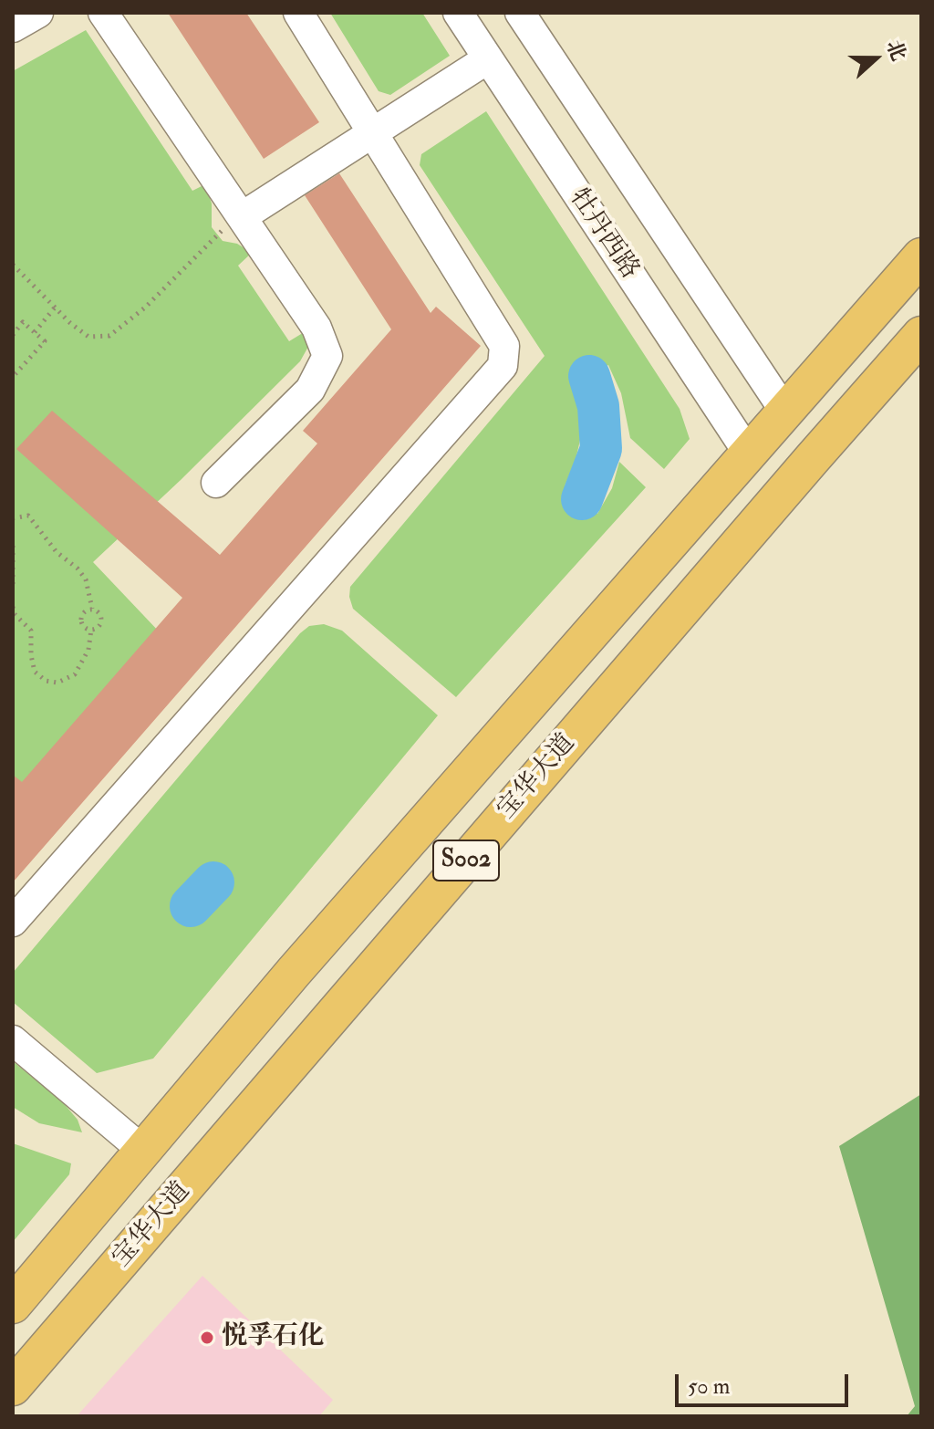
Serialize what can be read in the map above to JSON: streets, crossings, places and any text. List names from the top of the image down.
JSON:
{
  "streets": {
    "main road": ["宝华大道", "S002"],
    "street": ["牡丹西路"]
  },
  "crossings": [
    ["牡丹西路", "宝华大道"]
  ],
  "places": ["悦孚石化"],
  "scale_bar": "50 m",
  "north": "right"
}
